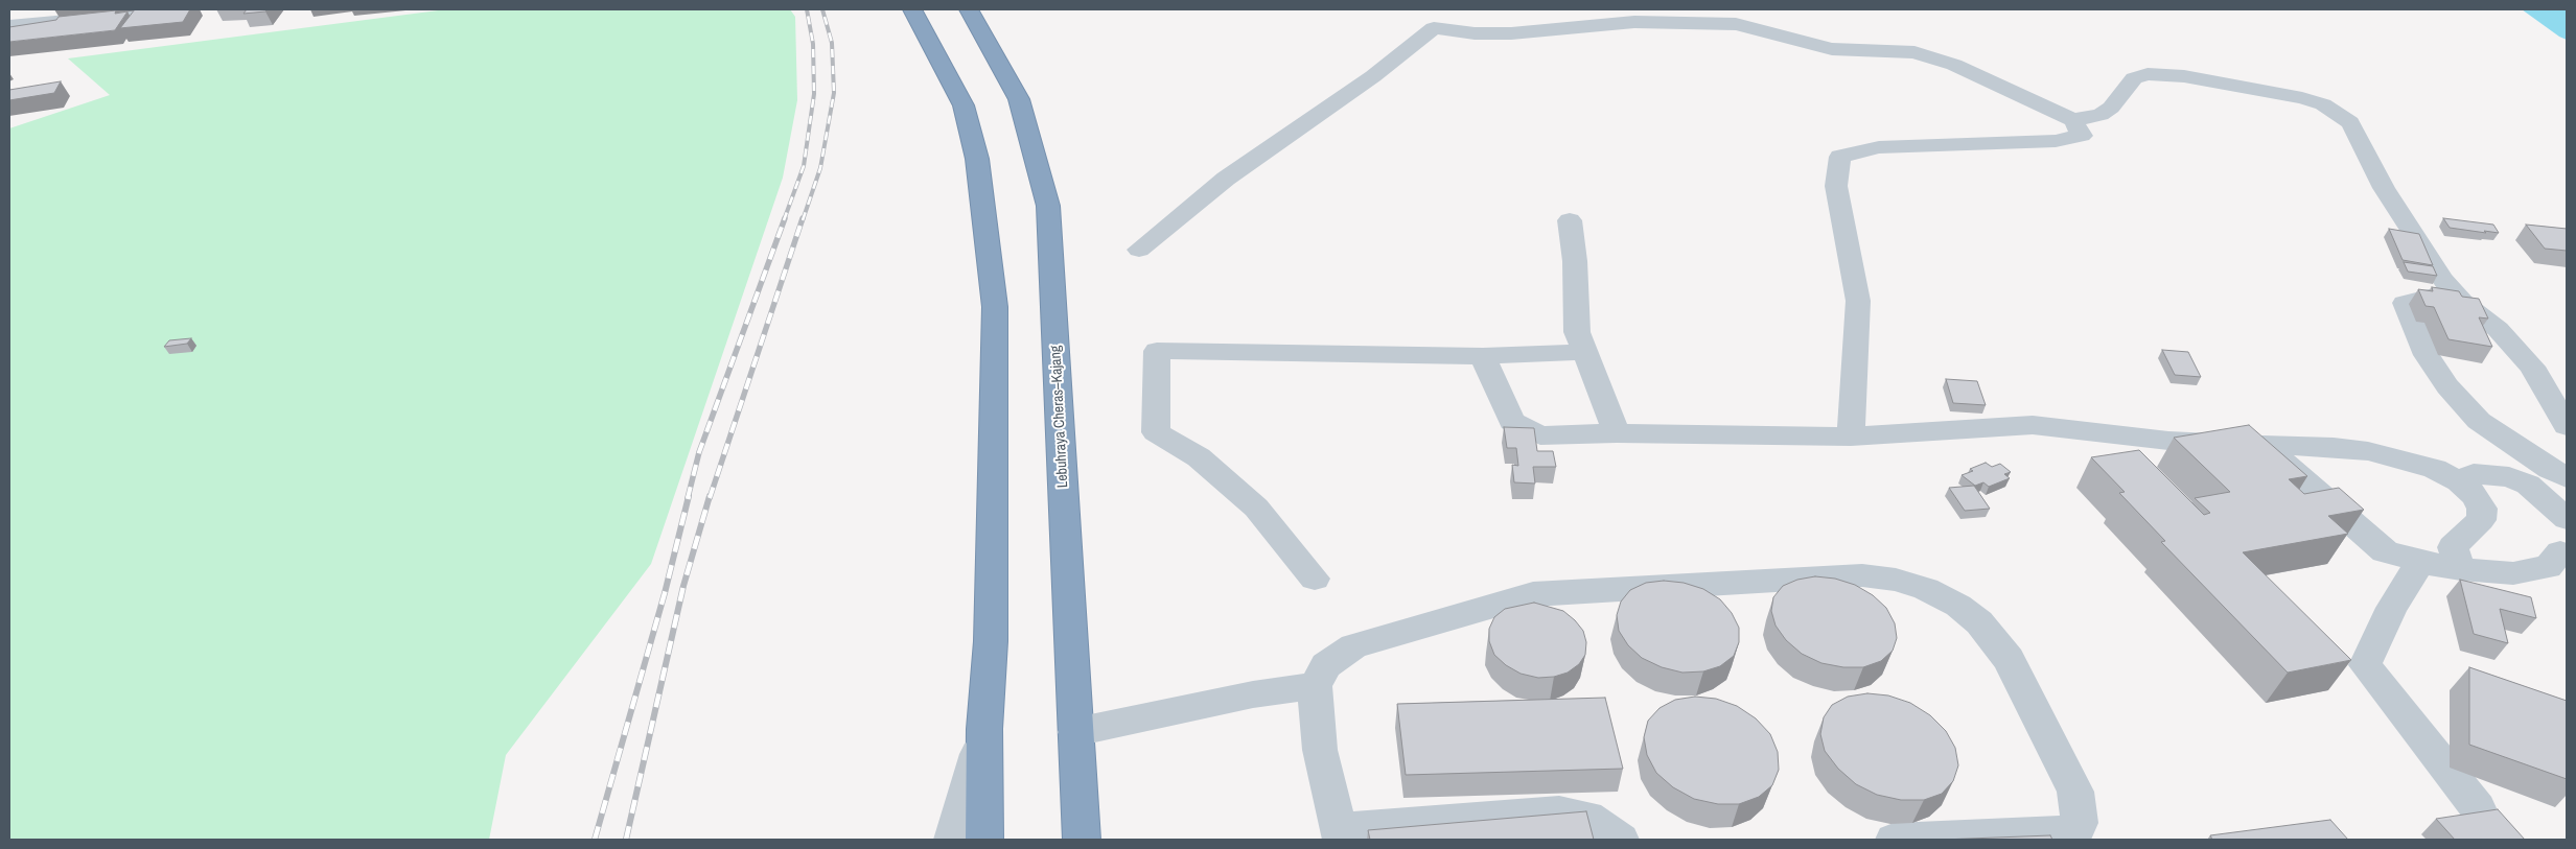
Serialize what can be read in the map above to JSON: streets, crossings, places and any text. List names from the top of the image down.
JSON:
{
  "streets": {
    "highway": ["Lebuhraya Cheras–Kajang"]
  }
}
